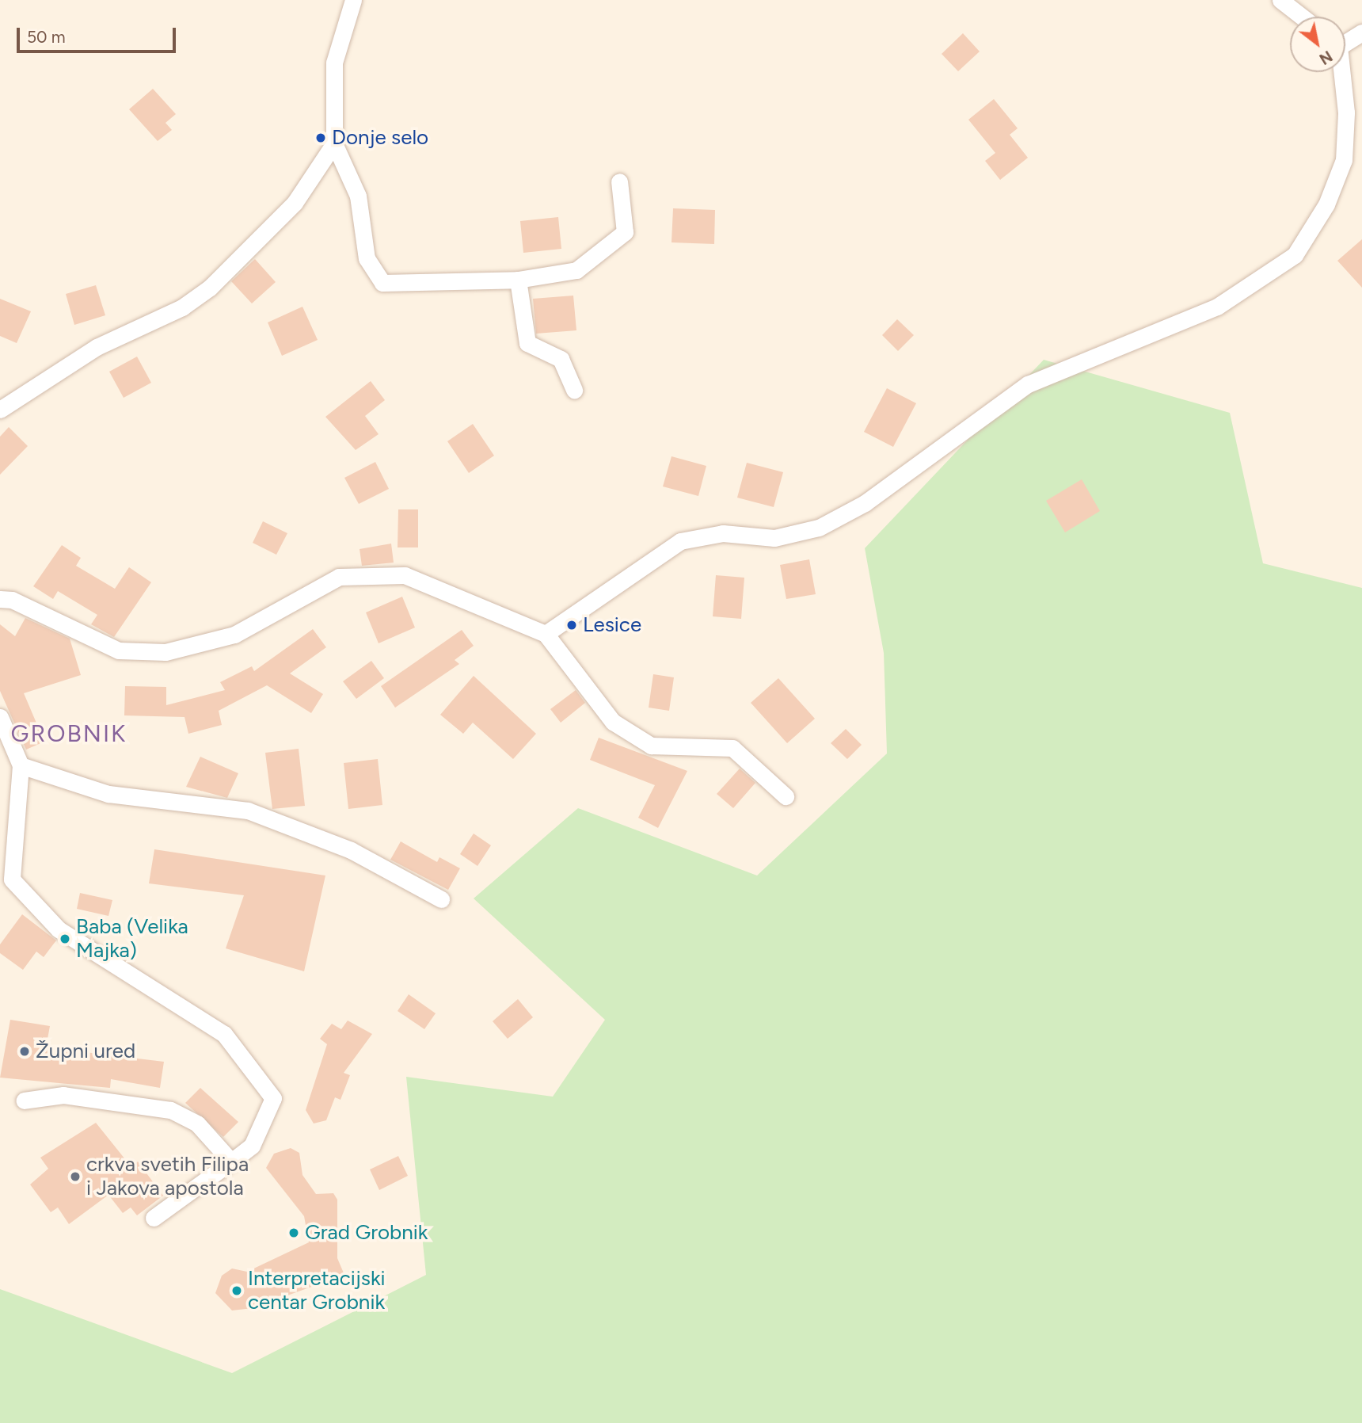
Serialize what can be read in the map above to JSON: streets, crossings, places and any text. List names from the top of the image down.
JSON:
{
  "districts": ["GROBNIK"],
  "places": [
    "Donje selo",
    "Lesice",
    "Baba (Velika Majka)",
    "Župni ured",
    "crkva svetih Filipa i Jakova apostola",
    "Grad Grobnik",
    "Interpretacijski centar Grobnik"
  ],
  "scale_bar": "50 m",
  "north": "bottom right"
}
